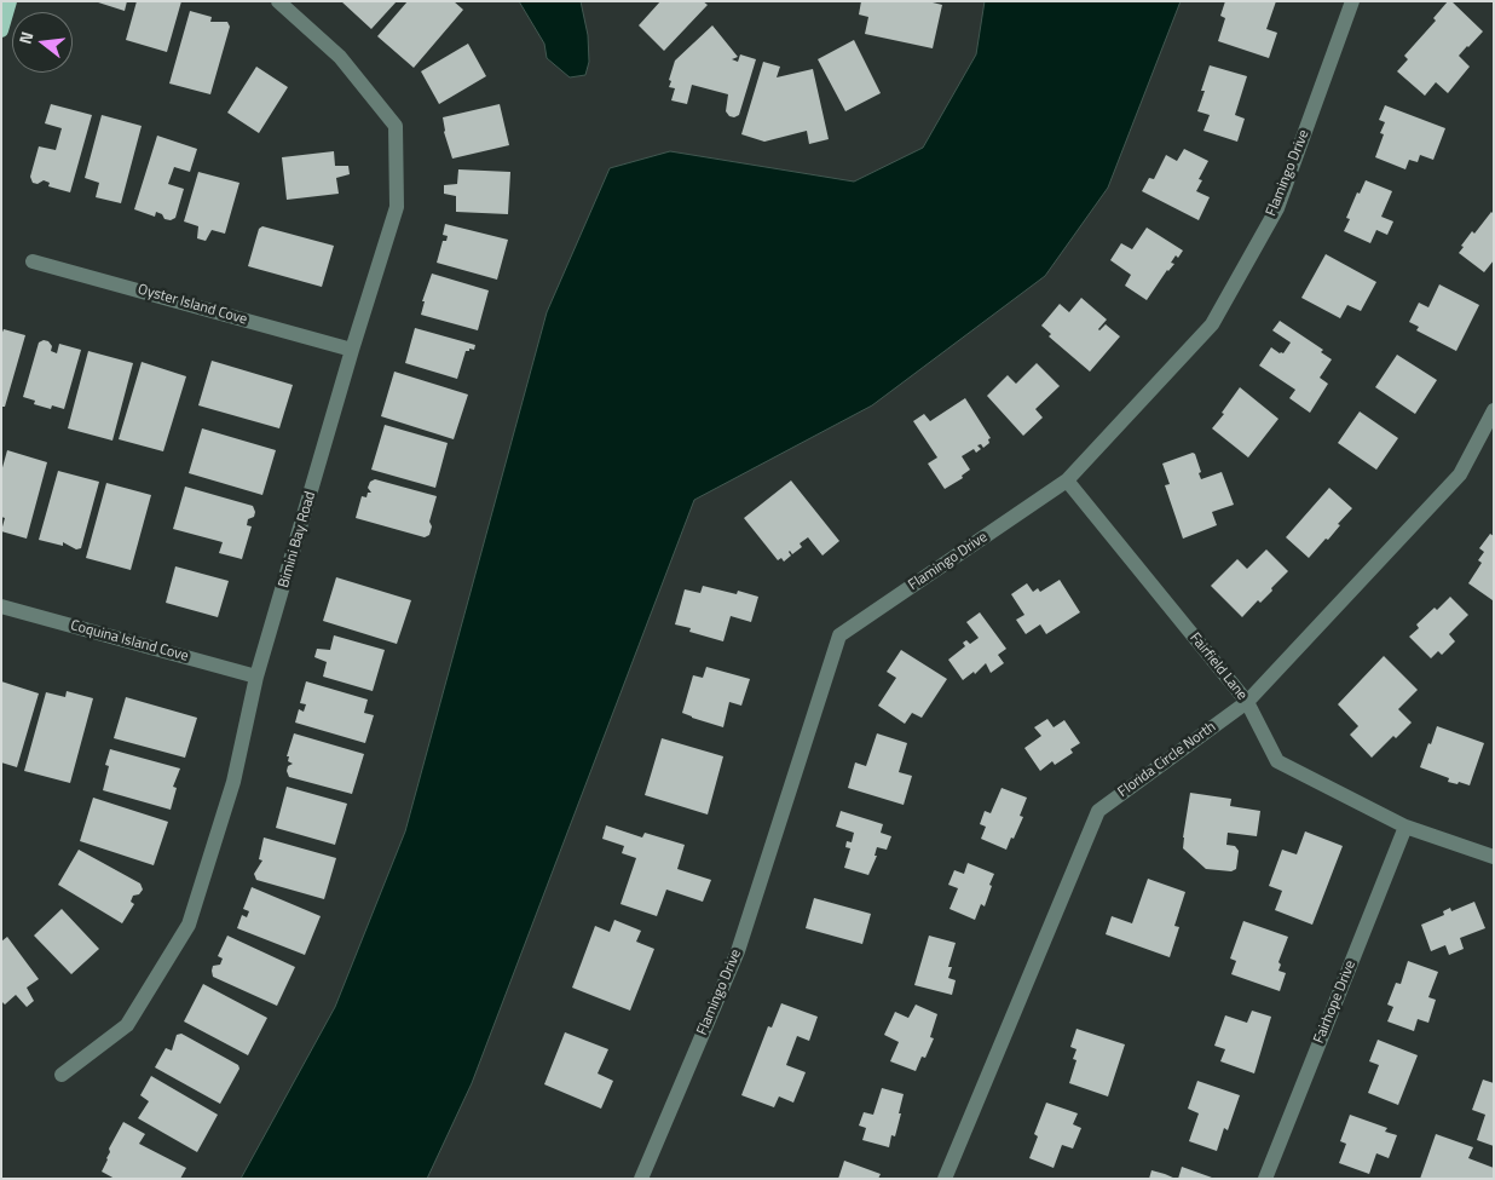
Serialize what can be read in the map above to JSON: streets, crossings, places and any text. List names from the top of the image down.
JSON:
{
  "streets": {
    "street": [
      "Flamingo Drive",
      "Oyster Island Cove",
      "Bimini Bay Road",
      "Coquina Island Cove",
      "Fairfield Lane",
      "Florida Circle North",
      "Fairhope Drive"
    ]
  },
  "crossings": [
    ["Flamingo Drive", "Fairfield Lane"],
    ["Oyster Island Cove", "Bimini Bay Road"],
    ["Bimini Bay Road", "Coquina Island Cove"],
    ["Fairfield Lane", "Florida Circle North"],
    ["Fairfield Lane", "Fairhope Drive"]
  ],
  "north": "left"
}
